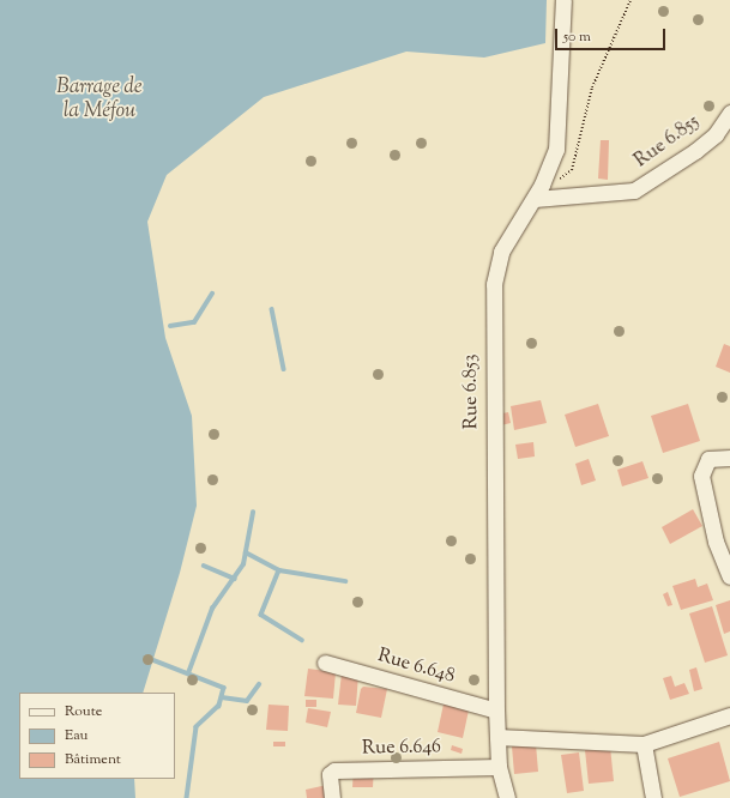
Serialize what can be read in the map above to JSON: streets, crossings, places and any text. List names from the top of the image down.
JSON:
{
  "streets": {
    "street": [
      "Rue 6.855",
      "Rue 6.853",
      "Rue 6.648",
      "Rue 6.646"
    ]
  },
  "crossings": [
    ["Rue 6.855", "Rue 6.853"],
    ["Rue 6.853", "Rue 6.648"],
    ["Rue 6.853", "Rue 6.646"]
  ],
  "water": ["Barrage de la Méfou"],
  "legend": ["Route", "Eau", "Bâtiment"],
  "scale_bar": "50 m"
}
